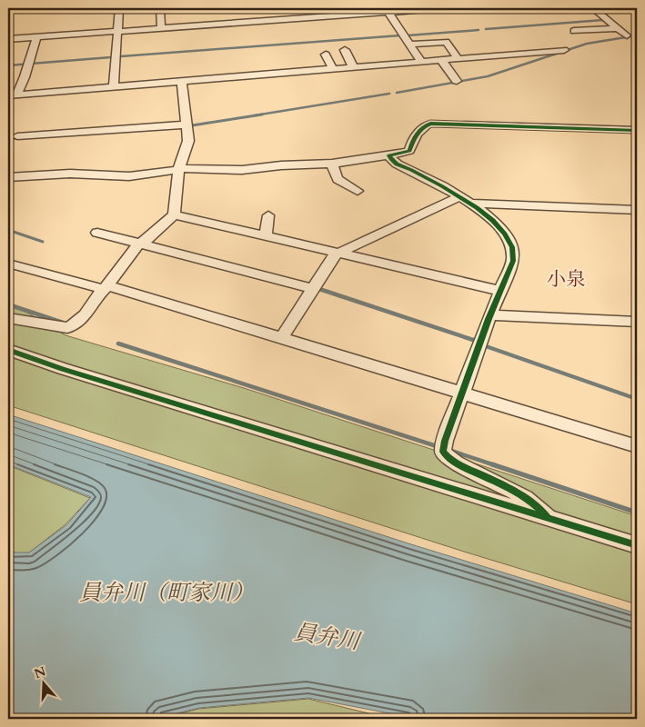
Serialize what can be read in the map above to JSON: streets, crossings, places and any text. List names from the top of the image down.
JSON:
{
  "districts": ["小泉"],
  "water": ["員弁川（町家川）", "員弁川"],
  "north": "top"
}
